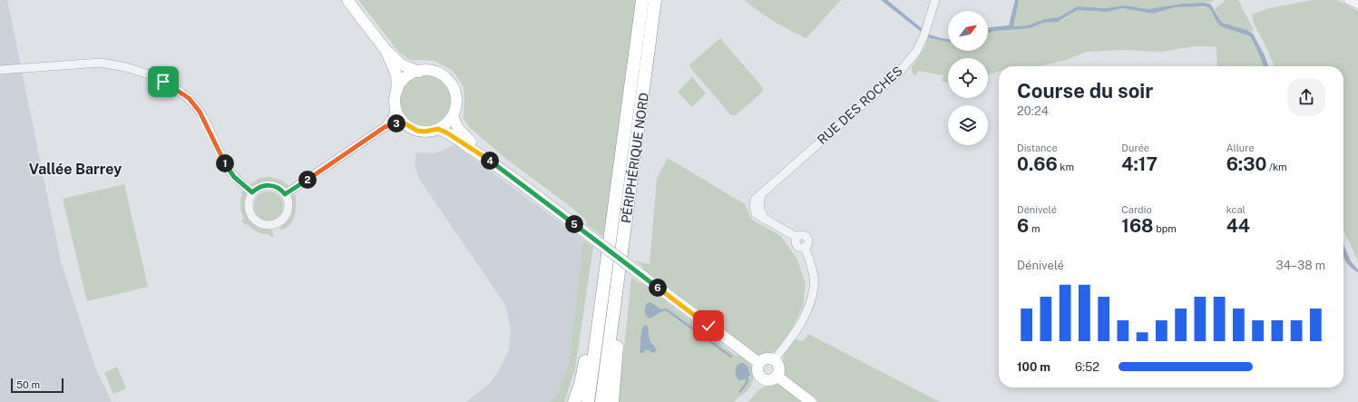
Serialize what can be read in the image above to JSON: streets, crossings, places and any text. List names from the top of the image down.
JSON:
{
  "streets": {
    "highway": ["PÉRIPHÉRIQUE NORD"],
    "street": ["RUE DES ROCHES"]
  },
  "districts": ["Vallée Barrey"],
  "scale_bar": "50 m",
  "north": "top right",
  "page": {
    "heading": ["Course du soir", "20:24"],
    "pins": [
      "3",
      "4",
      "1",
      "2",
      "5",
      "6"
    ],
    "stats": [
      ["Distance", "0.66 km"],
      ["Durée", "4:17"],
      ["Allure", "6:30 /km"],
      ["Dénivelé", "6 m"],
      ["Cardio", "168 bpm"],
      ["kcal", "44"]
    ],
    "chart": ["Dénivelé", "34–38 m"],
    "list": [
      {
        "name": "100 m",
        "note": "6:52"
      }
    ],
    "scale": "50 m"
  }
}
